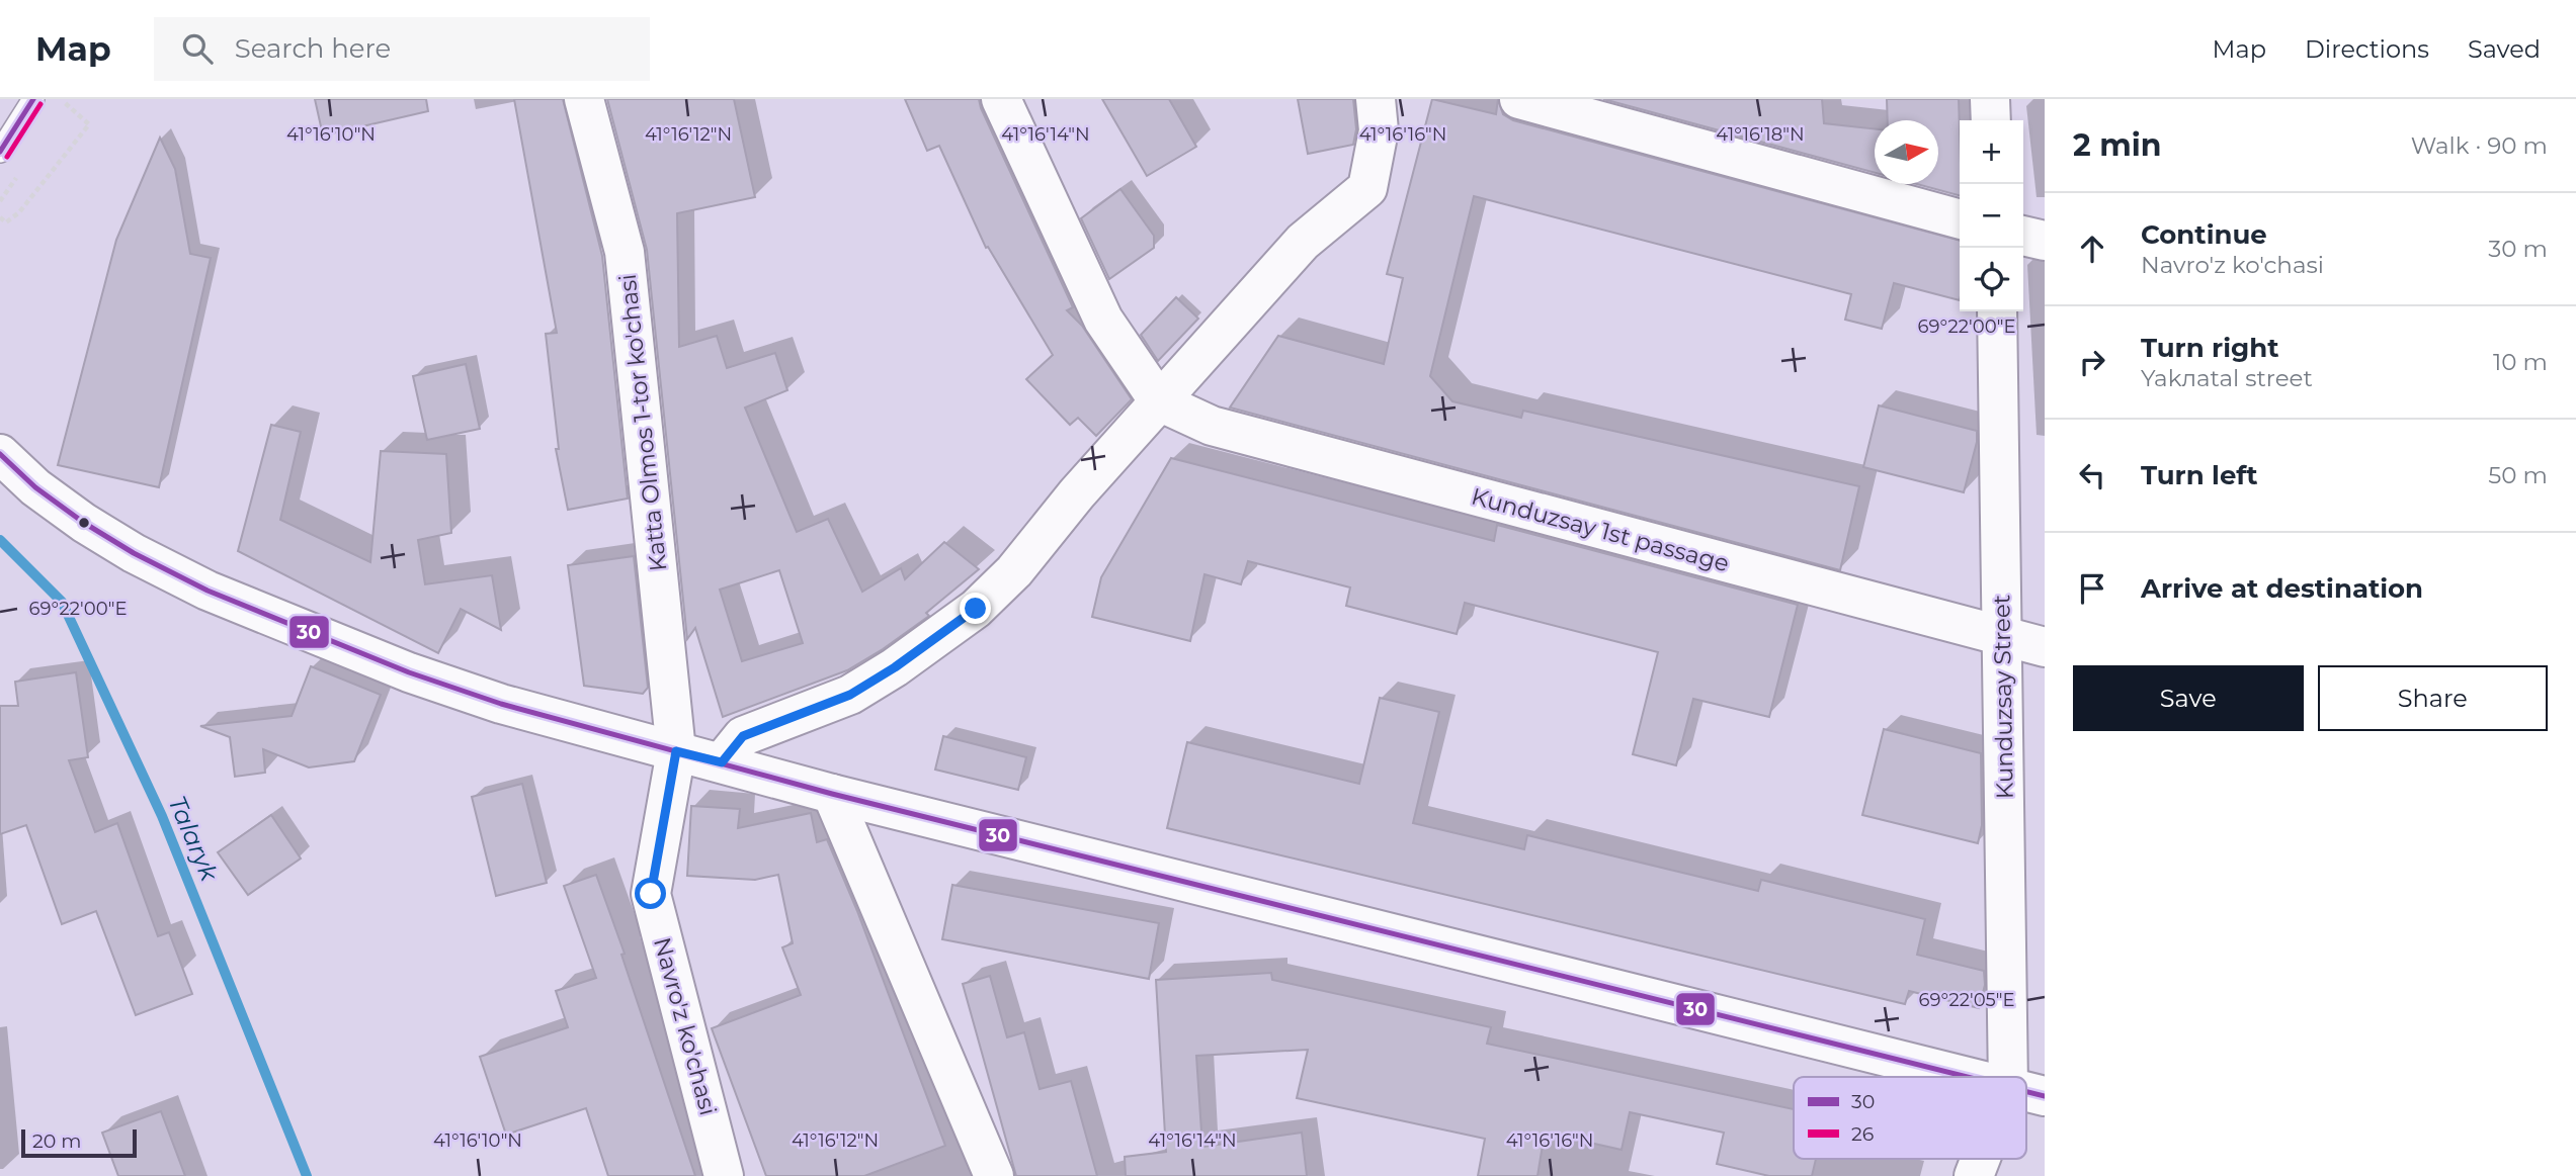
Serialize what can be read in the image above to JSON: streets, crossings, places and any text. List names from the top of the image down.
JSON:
{
  "streets": {
    "street": [
      "Katta Olmos 1-tor ko'chasi",
      "Kunduzsay 1st passage",
      "Kunduzsay Street",
      "Navro'z ko'chasi"
    ]
  },
  "crossings": [
    ["Katta Olmos 1-tor ko'chasi", "Navro'z ko'chasi"],
    ["Kunduzsay 1st passage", "Kunduzsay Street"]
  ],
  "water": ["Talaryk"],
  "lines": ["transit line 30", "transit line 26"],
  "legend": ["30", "26"],
  "scale_bar": "20 m",
  "north": "right",
  "page": {
    "header": "Map",
    "search": "Search here",
    "nav": ["Map", "Directions", "Saved"],
    "heading": ["2 min", "Walk · 90 m"],
    "map_buttons": ["+", "−"],
    "list": [
      ["Continue", "Navro'z ko'chasi", "30 m"],
      ["Turn right", "Yakлatal street", "10 m"],
      ["Turn left", "50 m"],
      "Arrive at destination"
    ],
    "buttons": ["Save", "Share"],
    "scale": "20 m"
  },
  "coordinates": [
    "41°16'10\"N",
    "41°16'12\"N",
    "41°16'14\"N",
    "41°16'16\"N",
    "41°16'18\"N",
    "69°22'00\"E",
    "69°22'05\"E"
  ]
}
